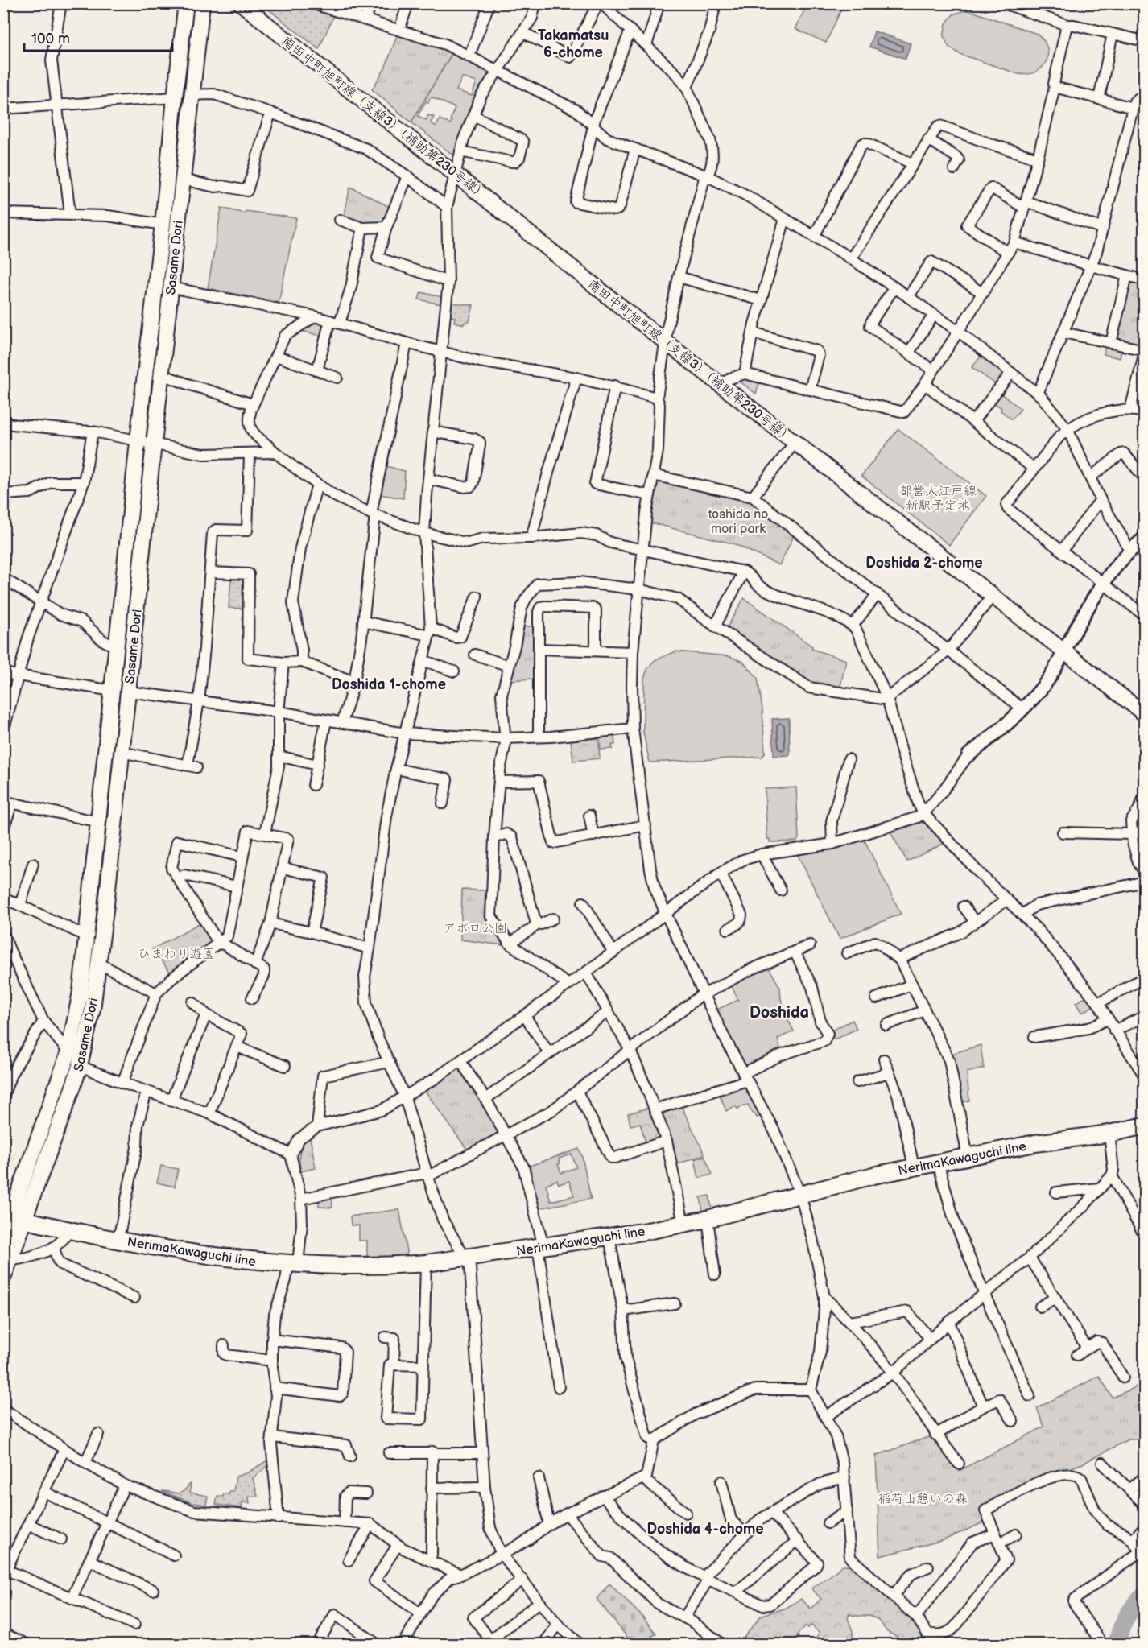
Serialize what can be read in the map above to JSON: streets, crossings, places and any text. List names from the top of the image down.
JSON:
{
  "streets": {
    "main road": ["南田中町旭町線（支線3）（補助第230号線）", "Sasame Dori", "NerimaKawaguchi line"]
  },
  "crossings": [
    ["Sasame Dori", "NerimaKawaguchi line"]
  ],
  "districts": [
    "Takamatsu 6-chome",
    "Doshida 2-chome",
    "Doshida 1-chome",
    "Doshida",
    "Doshida 4-chome"
  ],
  "parks": [
    "都営大江戸線 新駅予定地",
    "toshida no mori park",
    "アポロ公園",
    "ひまわり遊園",
    "稲荷山憩いの森"
  ],
  "scale_bar": "100 m"
}
